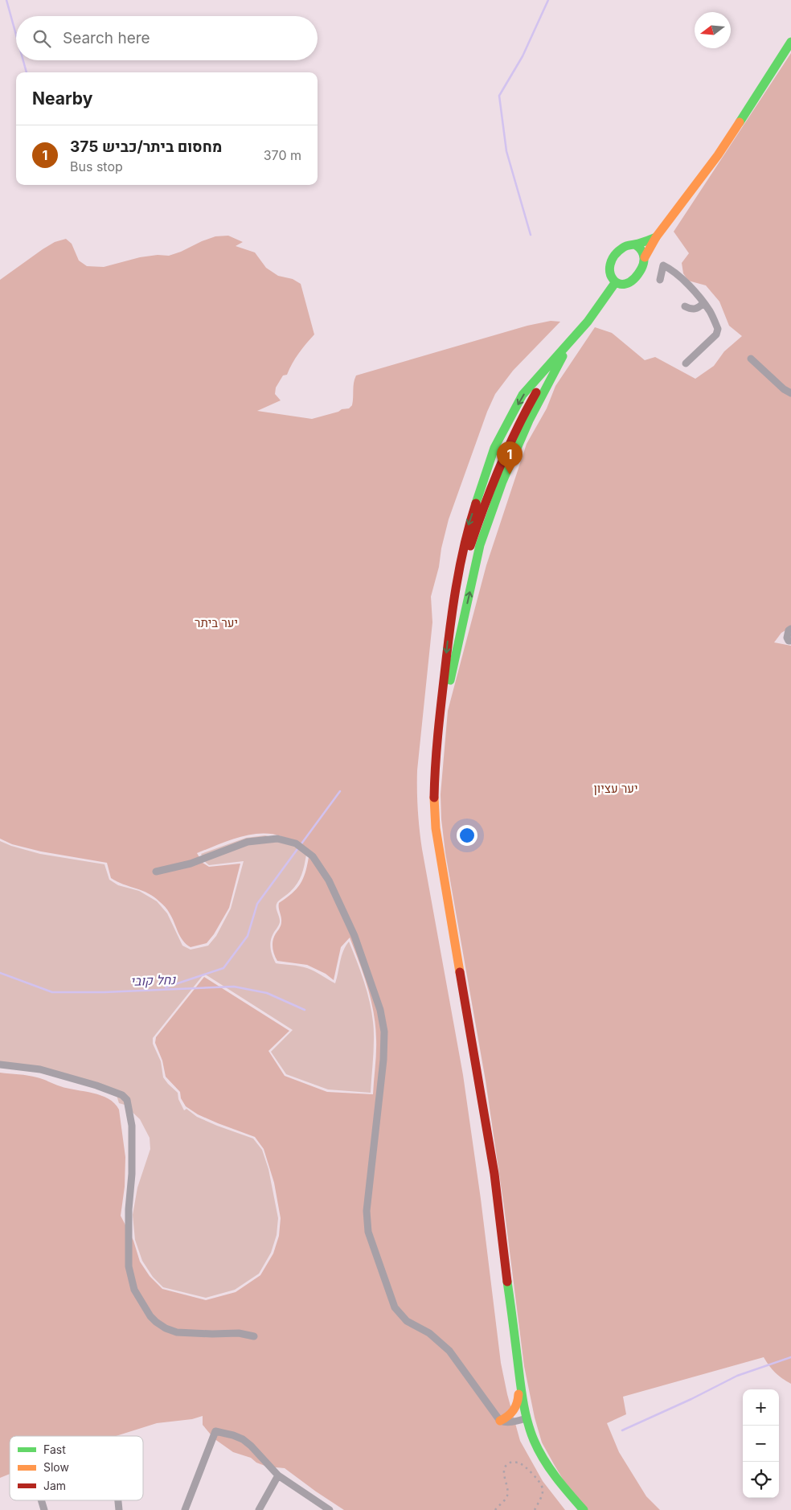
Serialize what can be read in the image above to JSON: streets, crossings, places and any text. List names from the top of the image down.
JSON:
{
  "water": ["נחל קובי"],
  "parks": ["יער ביתר", "יער עציון"],
  "legend": ["Fast", "Slow", "Jam"],
  "north": "left",
  "page": {
    "search": "Search here",
    "heading": "Nearby",
    "list": [
      {
        "mark": "1",
        "name": "מחסום ביתר/כביש 375",
        "note": "Bus stop",
        "value": "370 m"
      }
    ],
    "pins": "1",
    "map_buttons": ["+", "−"]
  }
}
